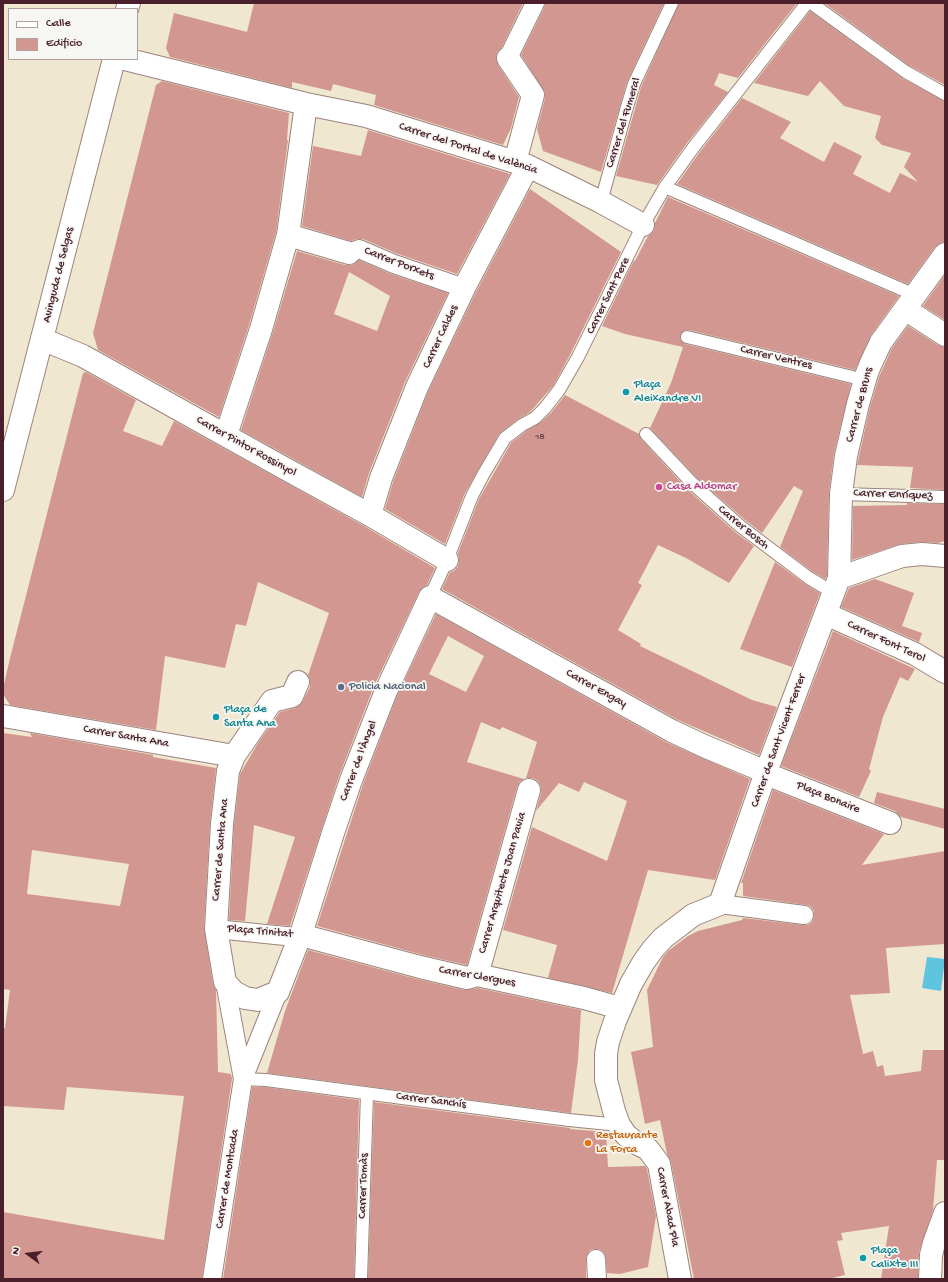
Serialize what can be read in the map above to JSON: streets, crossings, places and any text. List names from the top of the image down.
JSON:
{
  "streets": {
    "street": [
      "Carrer del Portal de València",
      "Carrer Porxets",
      "Avinguda de Selgas",
      "Carrer Caldes",
      "Carrer de Bruns",
      "Carrer Pintor Rossinyol",
      "Carrer Font Terol",
      "Carrer Engay",
      "Carrer Santa Ana",
      "Carrer de Sant Vicent Ferrer",
      "Carrer de l'Àngel",
      "Plaça Bonaire",
      "Carrer de Santa Ana",
      "Carrer Arquitecte Joan Pavia",
      "Plaça Trinitat",
      "Carrer Clergues",
      "Carrer de Montcada",
      "Carrer Abad Pla"
    ],
    "lane": [
      "Carrer del Fumeral",
      "Carrer Sant Pere",
      "Carrer Ventres",
      "Carrer Enríquez",
      "Carrer Bosch",
      "Carrer Sanchís",
      "Carrer Tomàs"
    ]
  },
  "crossings": [
    ["Carrer del Fumeral", "Carrer del Portal de València"],
    ["Carrer del Portal de València", "Carrer Sant Pere"],
    ["Carrer del Portal de València", "Carrer Caldes"],
    ["Carrer Porxets", "Carrer Caldes"],
    ["Avinguda de Selgas", "Carrer Pintor Rossinyol"],
    ["Carrer Sant Pere", "Carrer Pintor Rossinyol"],
    ["Carrer Sant Pere", "Carrer Engay"],
    ["Carrer Sant Pere", "Carrer de l'Àngel"],
    ["Carrer Caldes", "Carrer Pintor Rossinyol"],
    ["Carrer Ventres", "Carrer de Bruns"],
    ["Carrer de Bruns", "Carrer Enríquez"],
    ["Carrer de Bruns", "Carrer Bosch"],
    ["Carrer de Bruns", "Carrer de Sant Vicent Ferrer"],
    ["Carrer Bosch", "Carrer de Sant Vicent Ferrer"],
    ["Carrer Font Terol", "Carrer de Sant Vicent Ferrer"],
    ["Carrer Engay", "Carrer de Sant Vicent Ferrer"],
    ["Carrer Engay", "Carrer de l'Àngel"],
    ["Carrer Engay", "Plaça Bonaire"],
    ["Carrer Santa Ana", "Carrer de Santa Ana"],
    ["Carrer de Sant Vicent Ferrer", "Plaça Bonaire"],
    ["Carrer de Sant Vicent Ferrer", "Carrer Abad Pla"],
    ["Carrer de l'Àngel", "Plaça Trinitat"],
    ["Carrer de l'Àngel", "Carrer Clergues"],
    ["Carrer de Santa Ana", "Plaça Trinitat"],
    ["Carrer Arquitecte Joan Pavia", "Carrer Clergues"],
    ["Plaça Trinitat", "Carrer Clergues"],
    ["Carrer Clergues", "Carrer Abad Pla"],
    ["Carrer Sanchís", "Carrer de Montcada"],
    ["Carrer Sanchís", "Carrer Tomàs"],
    ["Carrer Sanchís", "Carrer Abad Pla"]
  ],
  "places": [
    "Plaça Aleixandre VI",
    "Casa Aldomar",
    "Policia Nacional",
    "Plaça de Santa Ana",
    "Restaurante La Forca",
    "Plaça Calixte III"
  ],
  "house_numbers": ["18"],
  "legend": ["Calle", "Edificio"],
  "north": "left"
}
